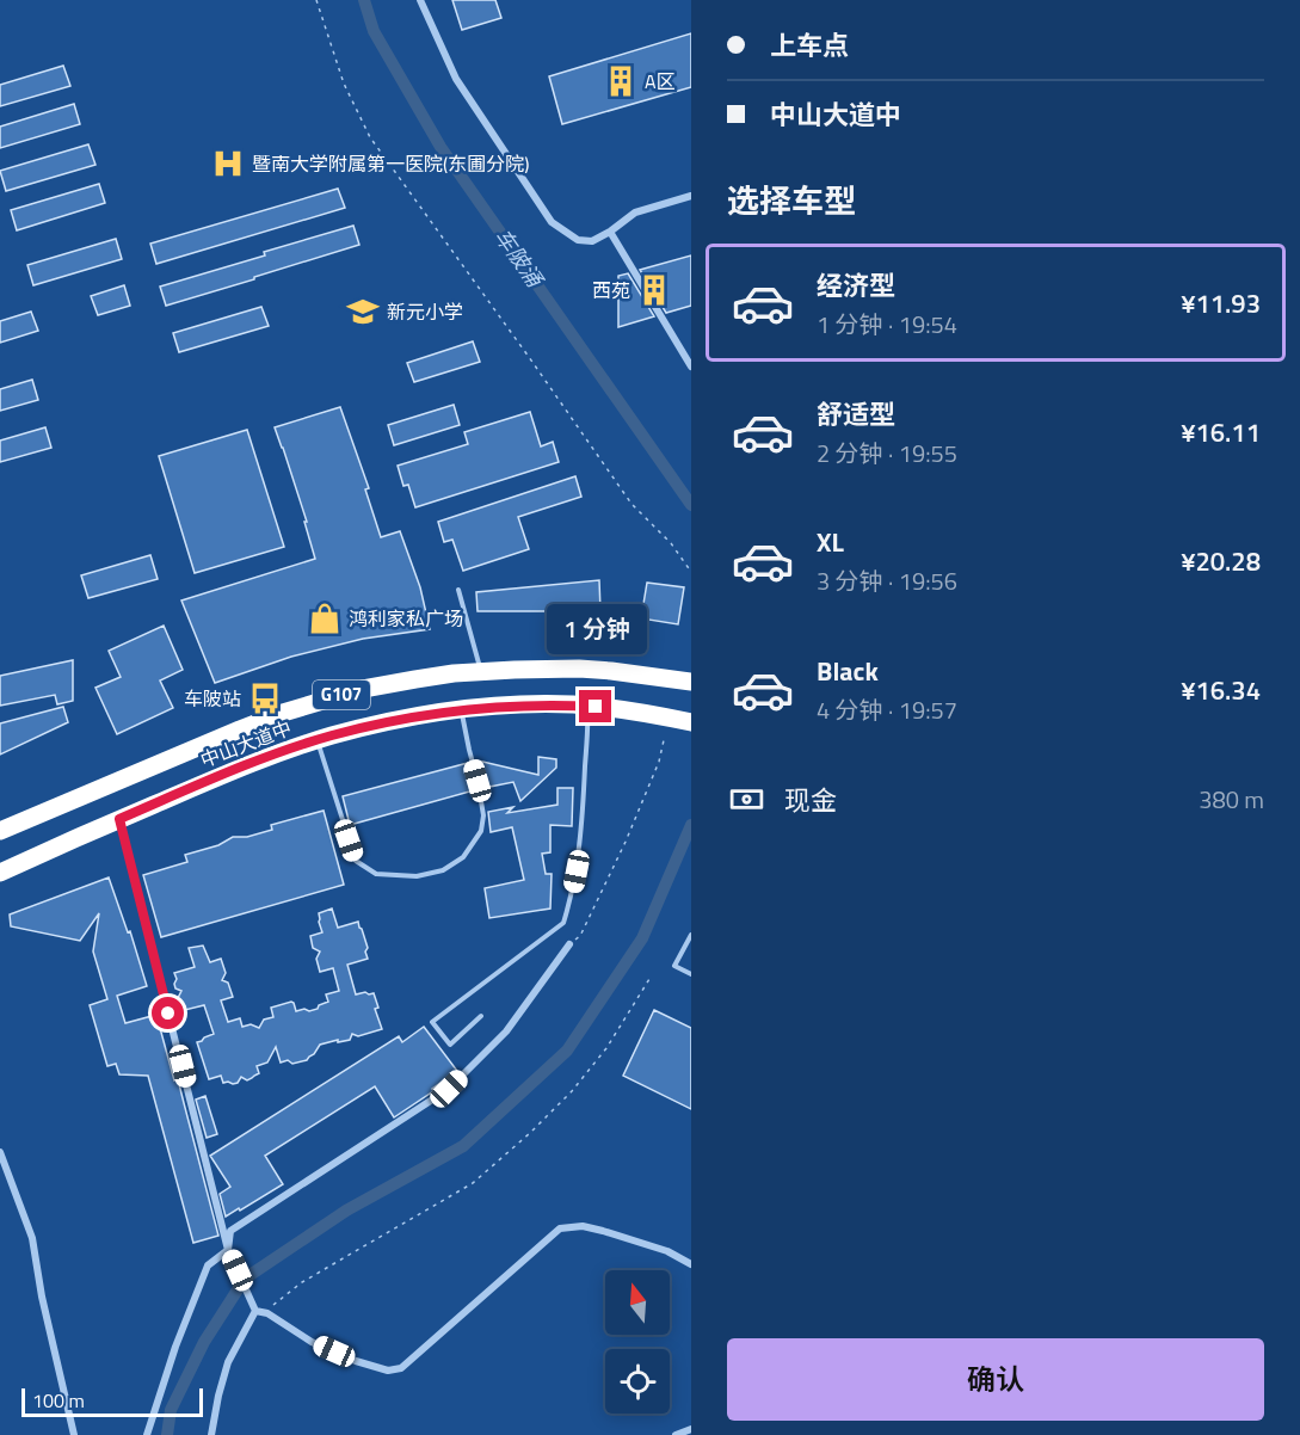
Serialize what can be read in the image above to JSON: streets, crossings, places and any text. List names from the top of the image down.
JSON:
{
  "streets": {
    "highway": ["G107", "中山大道中"]
  },
  "water": ["车陂涌"],
  "places": {
    "building": ["A区", "西苑"],
    "hospital": ["暨南大学附属第一医院(东圃分院)"],
    "school or university": ["新元小学"],
    "shop": ["鸿利家私广场"],
    "bus stop": ["车陂站"]
  },
  "scale_bar": "100 m",
  "north": "top",
  "page": {
    "banner": ["上车点", "中山大道中"],
    "heading": "选择车型",
    "list": [
      {
        "name": "经济型",
        "note": "1 分钟 · 19:54",
        "value": "¥11.93"
      },
      {
        "name": "舒适型",
        "note": "2 分钟 · 19:55",
        "value": "¥16.11"
      },
      {
        "name": "XL",
        "note": "3 分钟 · 19:56",
        "value": "¥20.28"
      },
      {
        "name": "Black",
        "note": "4 分钟 · 19:57",
        "value": "¥16.34"
      }
    ],
    "bubble": "1 分钟",
    "pay": ["现金", "380 m"],
    "buttons": "确认",
    "scale": "100 m"
  }
}
